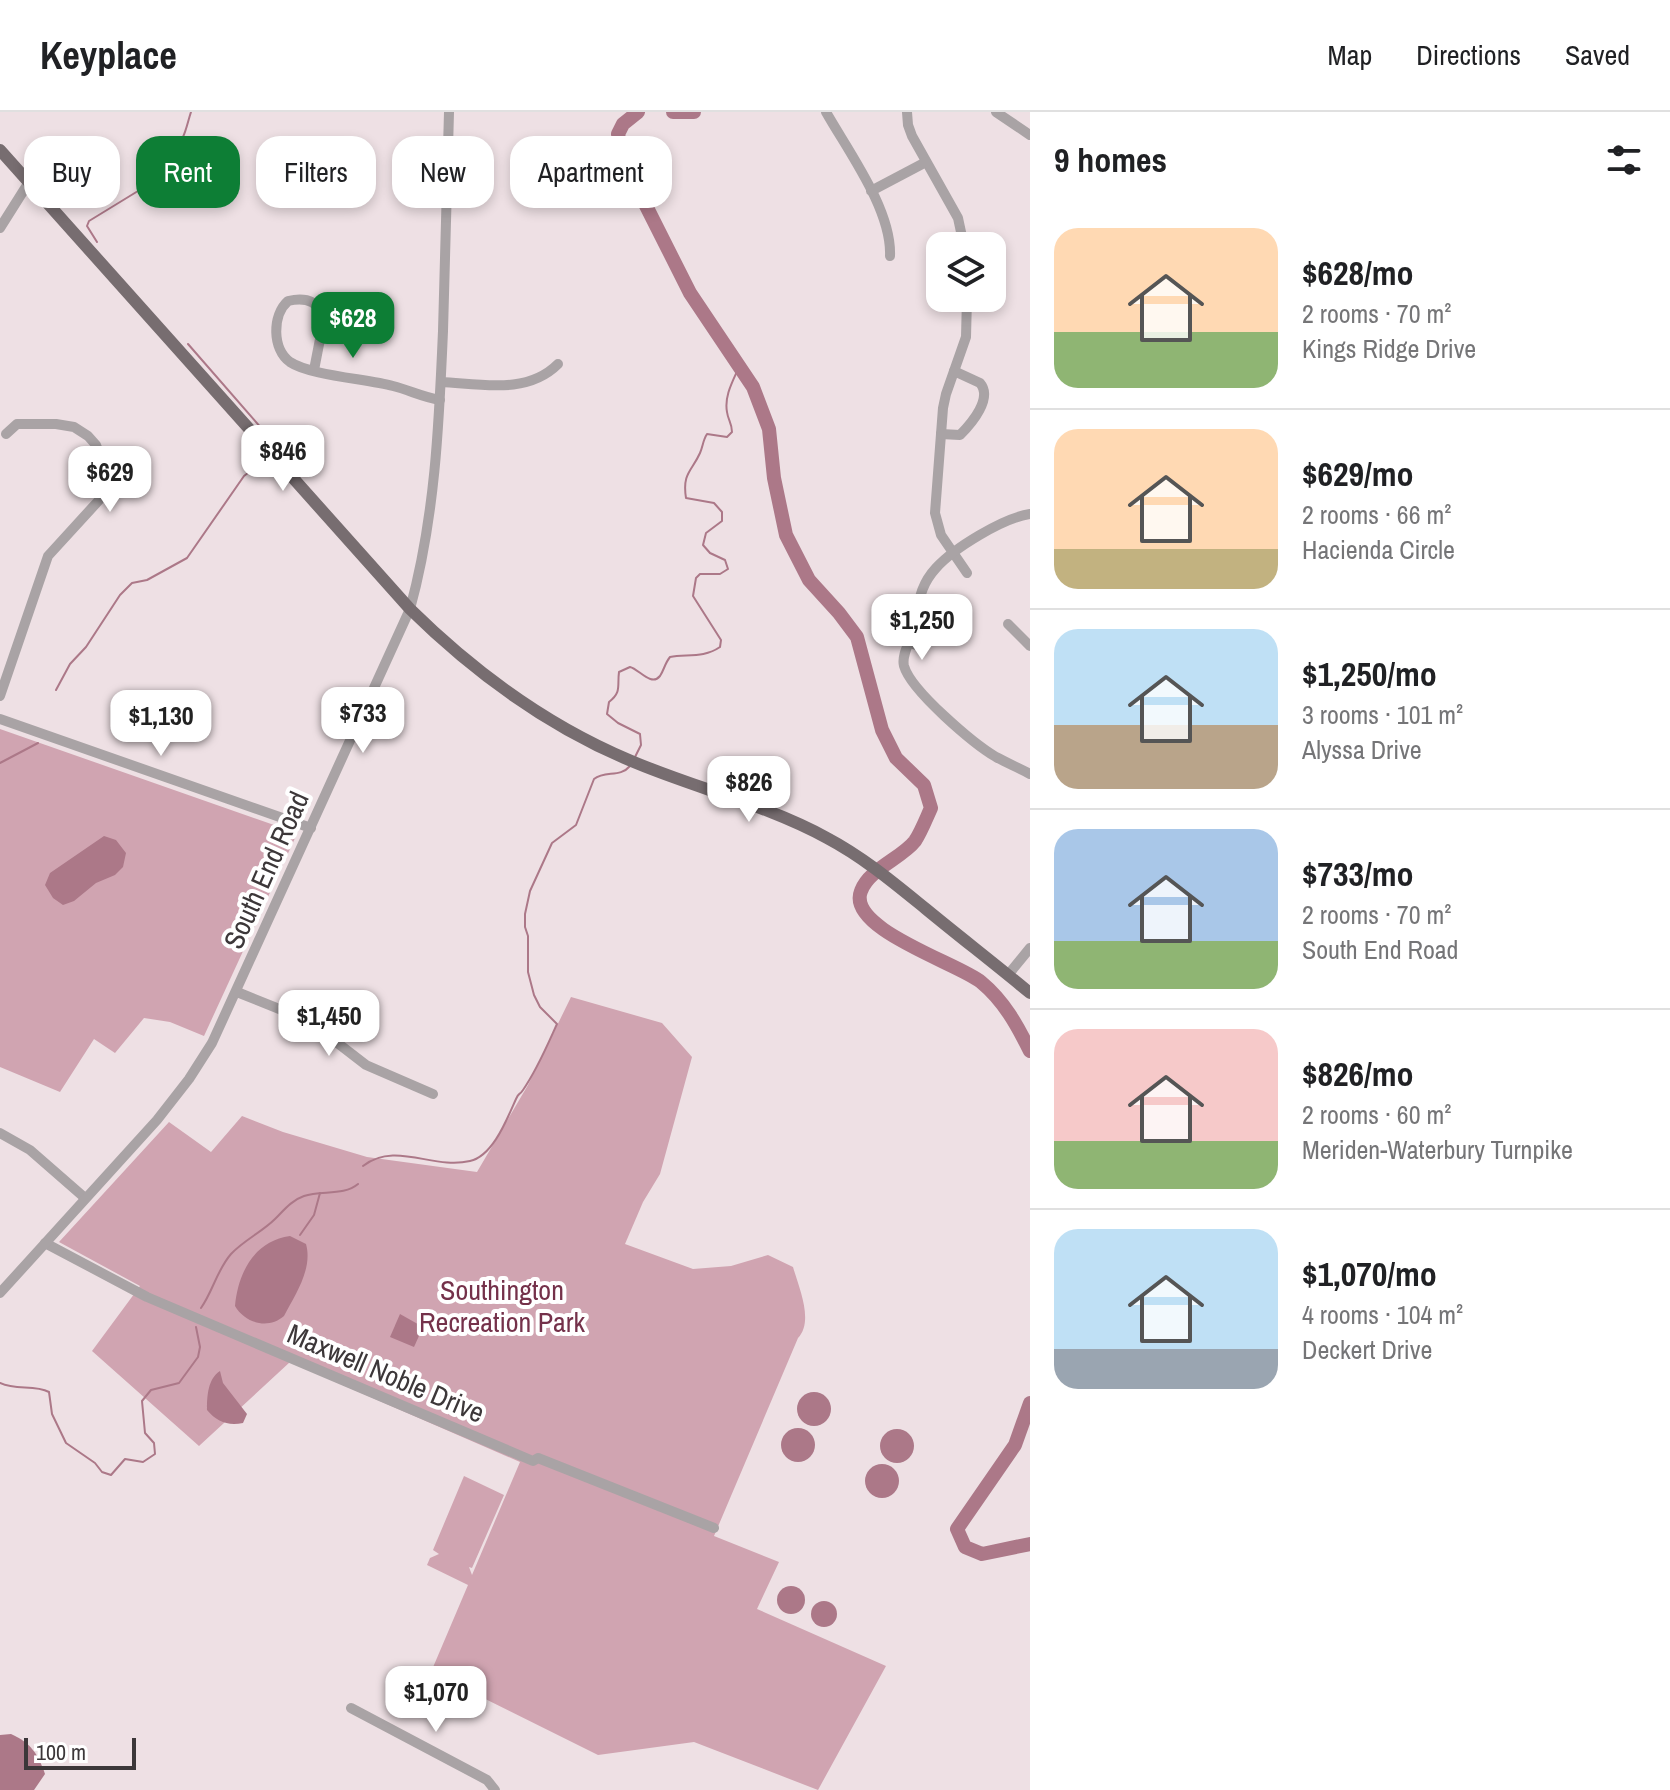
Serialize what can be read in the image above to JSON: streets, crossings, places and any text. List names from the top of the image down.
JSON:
{
  "streets": {
    "street": ["South End Road", "Maxwell Noble Drive"]
  },
  "crossings": [
    ["South End Road", "Maxwell Noble Drive"]
  ],
  "parks": ["Southington Recreation Park"],
  "scale_bar": "100 m",
  "page": {
    "header": "Keyplace",
    "nav": ["Map", "Directions", "Saved"],
    "heading": "9 homes",
    "chip": [
      "Buy",
      "Rent",
      "Filters",
      "New",
      "Apartment"
    ],
    "list": [
      {
        "name": "$628/mo",
        "note": "2 rooms · 70 m² · Kings Ridge Drive"
      },
      {
        "name": "$629/mo",
        "note": "2 rooms · 66 m² · Hacienda Circle"
      },
      {
        "name": "$1,250/mo",
        "note": "3 rooms · 101 m² · Alyssa Drive"
      },
      {
        "name": "$733/mo",
        "note": "2 rooms · 70 m² · South End Road"
      },
      {
        "name": "$826/mo",
        "note": "2 rooms · 60 m² · Meriden-Waterbury Turnpike"
      },
      {
        "name": "$1,070/mo",
        "note": "4 rooms · 104 m² · Deckert Drive"
      }
    ],
    "price": [
      "$628",
      "$846",
      "$629",
      "$1,250",
      "$733",
      "$1,130",
      "$826",
      "$1,450",
      "$1,070"
    ],
    "scale": "100 m"
  }
}
